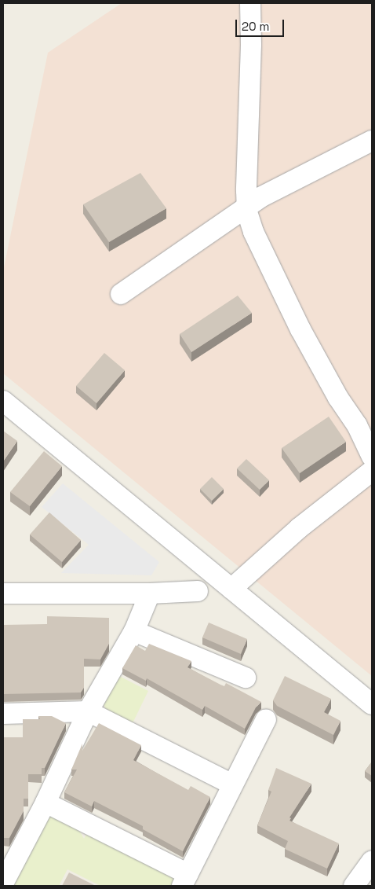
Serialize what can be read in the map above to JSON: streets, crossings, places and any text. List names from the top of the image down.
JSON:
{
  "scale_bar": "20 m"
}
